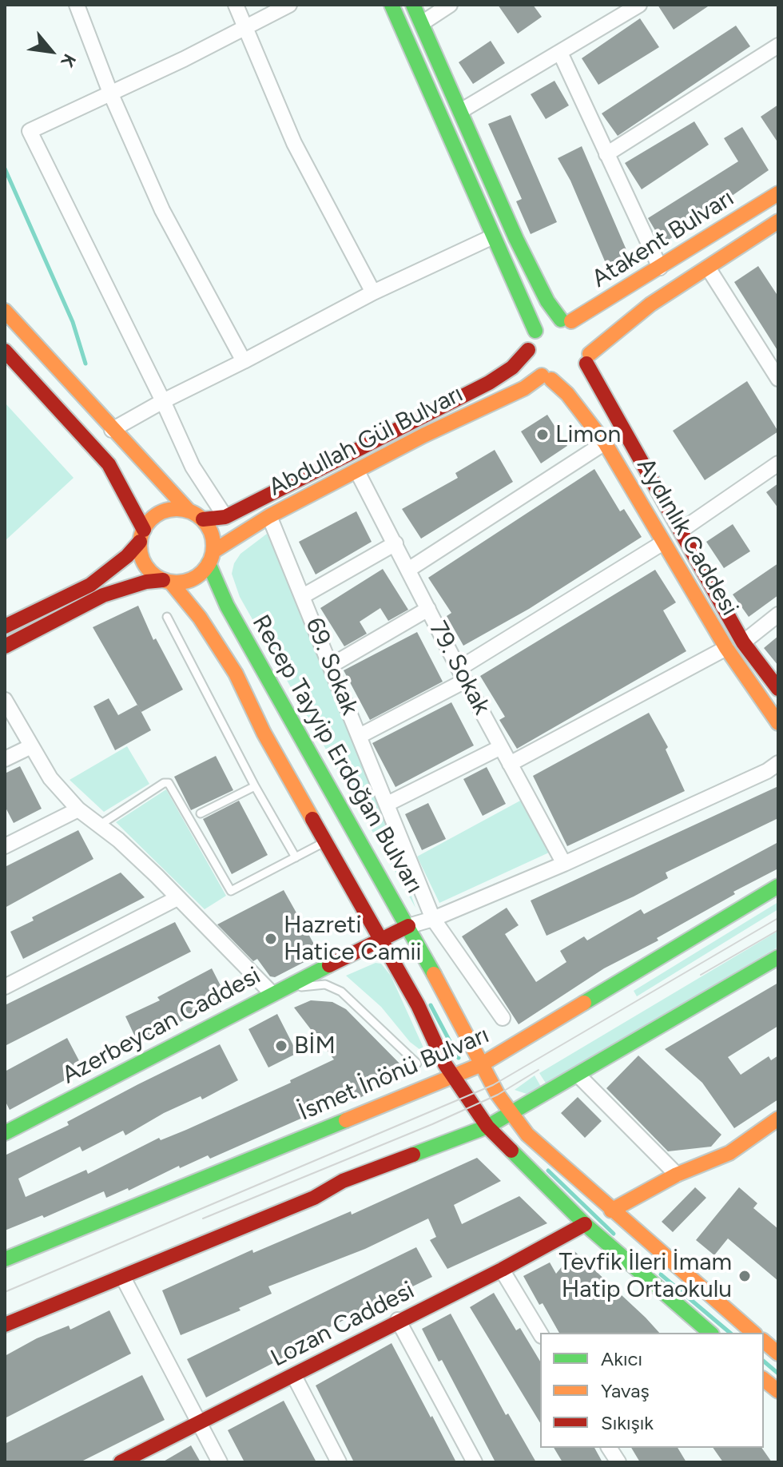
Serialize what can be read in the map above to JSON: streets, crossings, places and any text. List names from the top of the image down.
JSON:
{
  "streets": {
    "main road": [
      "Atakent Bulvarı",
      "Abdullah Gül Bulvarı",
      "Aydınlık Caddesi",
      "Recep Tayyip Erdoğan Bulvarı",
      "Azerbeycan Caddesi",
      "İsmet İnönü Bulvarı",
      "Lozan Caddesi"
    ],
    "street": ["69. Sokak", "79. Sokak"]
  },
  "crossings": [
    ["Atakent Bulvarı", "Abdullah Gül Bulvarı"],
    ["Atakent Bulvarı", "Aydınlık Caddesi"],
    ["Abdullah Gül Bulvarı", "Aydınlık Caddesi"],
    ["Abdullah Gül Bulvarı", "69. Sokak"],
    ["Abdullah Gül Bulvarı", "79. Sokak"],
    ["Abdullah Gül Bulvarı", "Recep Tayyip Erdoğan Bulvarı"],
    ["Recep Tayyip Erdoğan Bulvarı", "Azerbeycan Caddesi"],
    ["Recep Tayyip Erdoğan Bulvarı", "İsmet İnönü Bulvarı"],
    ["Recep Tayyip Erdoğan Bulvarı", "Lozan Caddesi"]
  ],
  "places": [
    "Limon",
    "Hazreti Hatice Camii",
    "BİM",
    "Tevfik İleri İmam Hatip Ortaokulu"
  ],
  "legend": ["Akıcı", "Yavaş", "Sıkışık"],
  "north": "bottom right"
}
